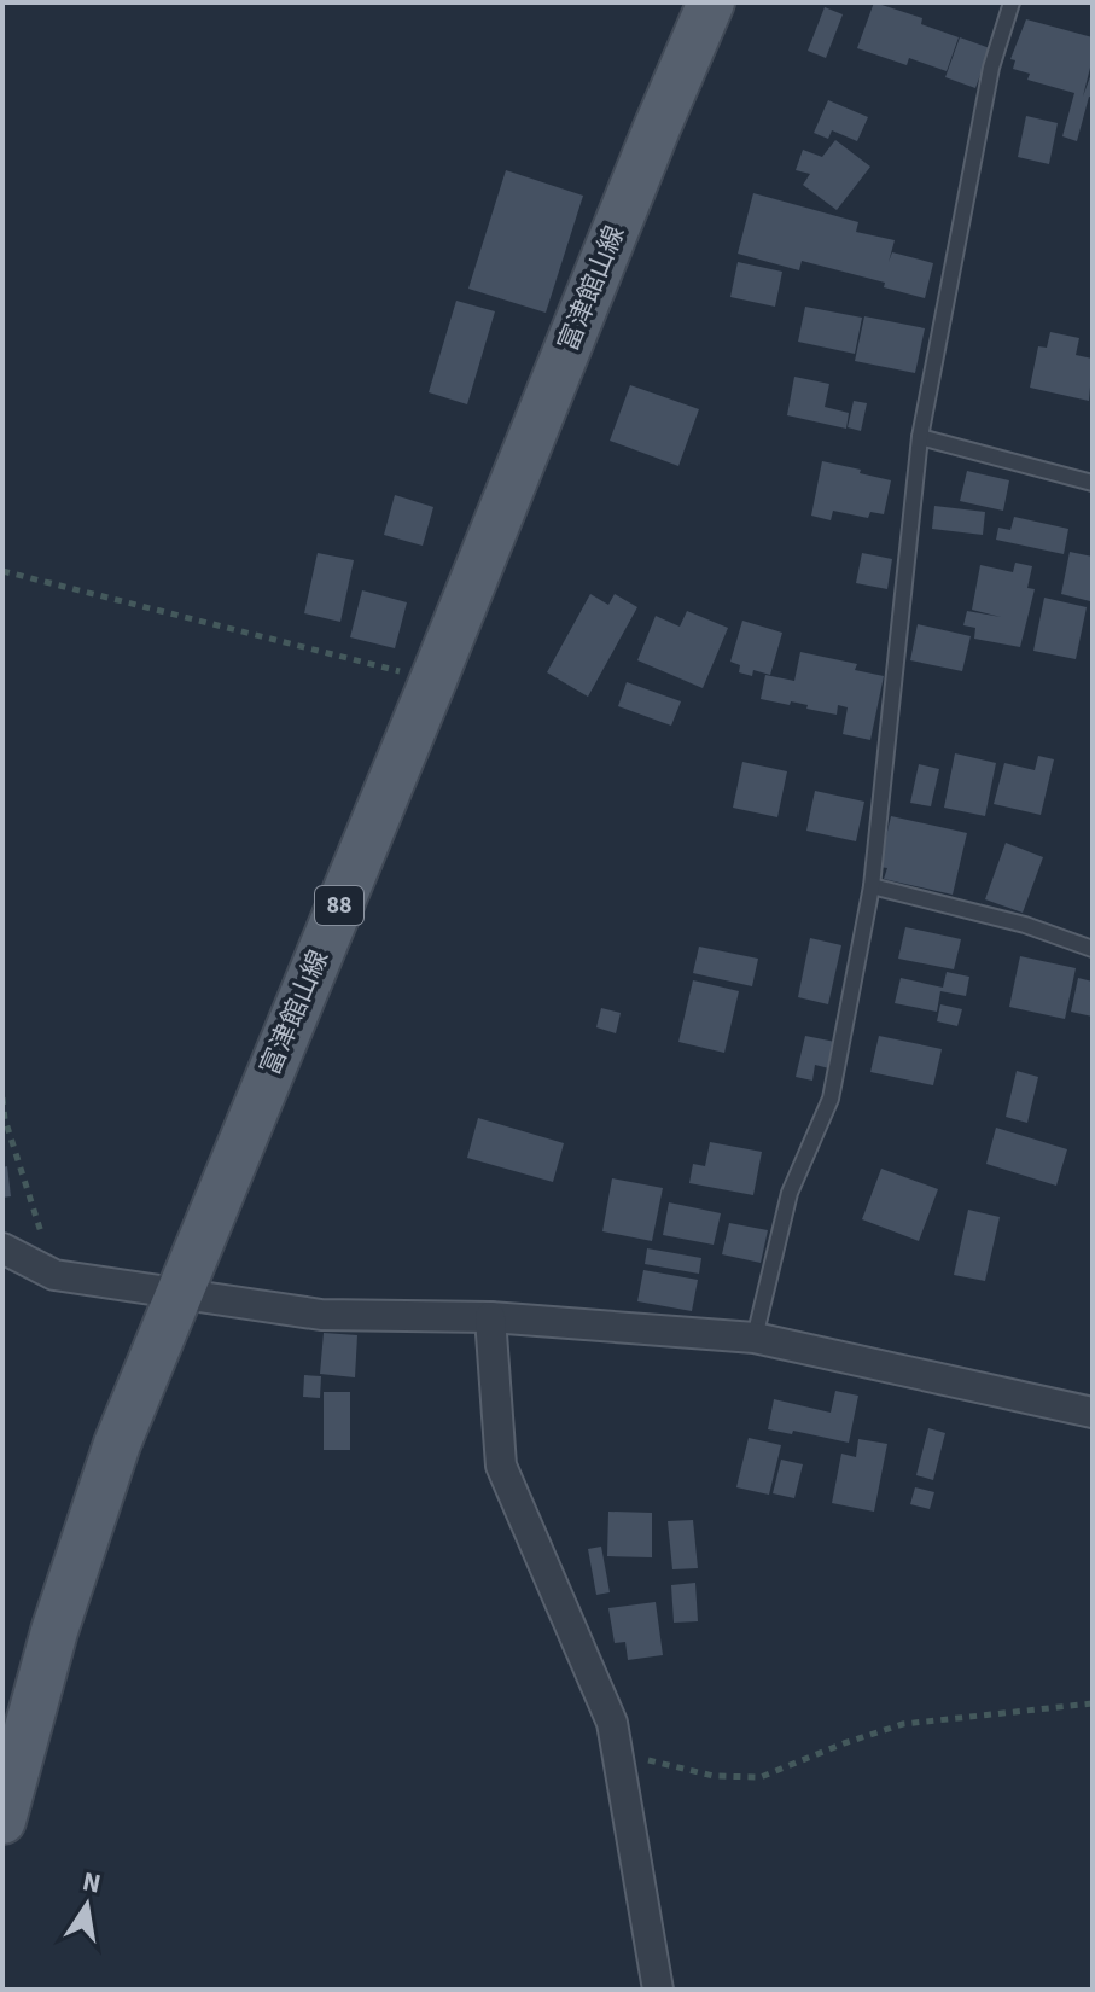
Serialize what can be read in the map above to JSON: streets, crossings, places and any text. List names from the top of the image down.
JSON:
{
  "streets": {
    "main road": ["富津館山線", "88"]
  },
  "north": "top"
}
